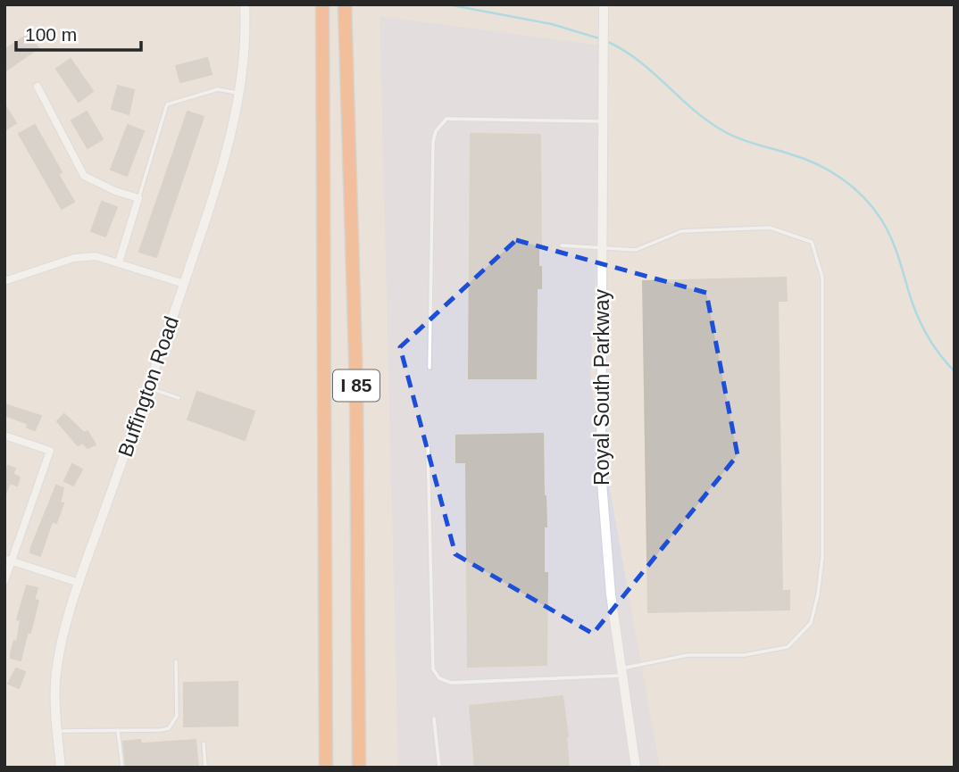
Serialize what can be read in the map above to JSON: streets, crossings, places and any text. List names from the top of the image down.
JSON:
{
  "streets": {
    "highway": ["I 85"],
    "street": ["Buffington Road", "Royal South Parkway"]
  },
  "scale_bar": "100 m"
}
